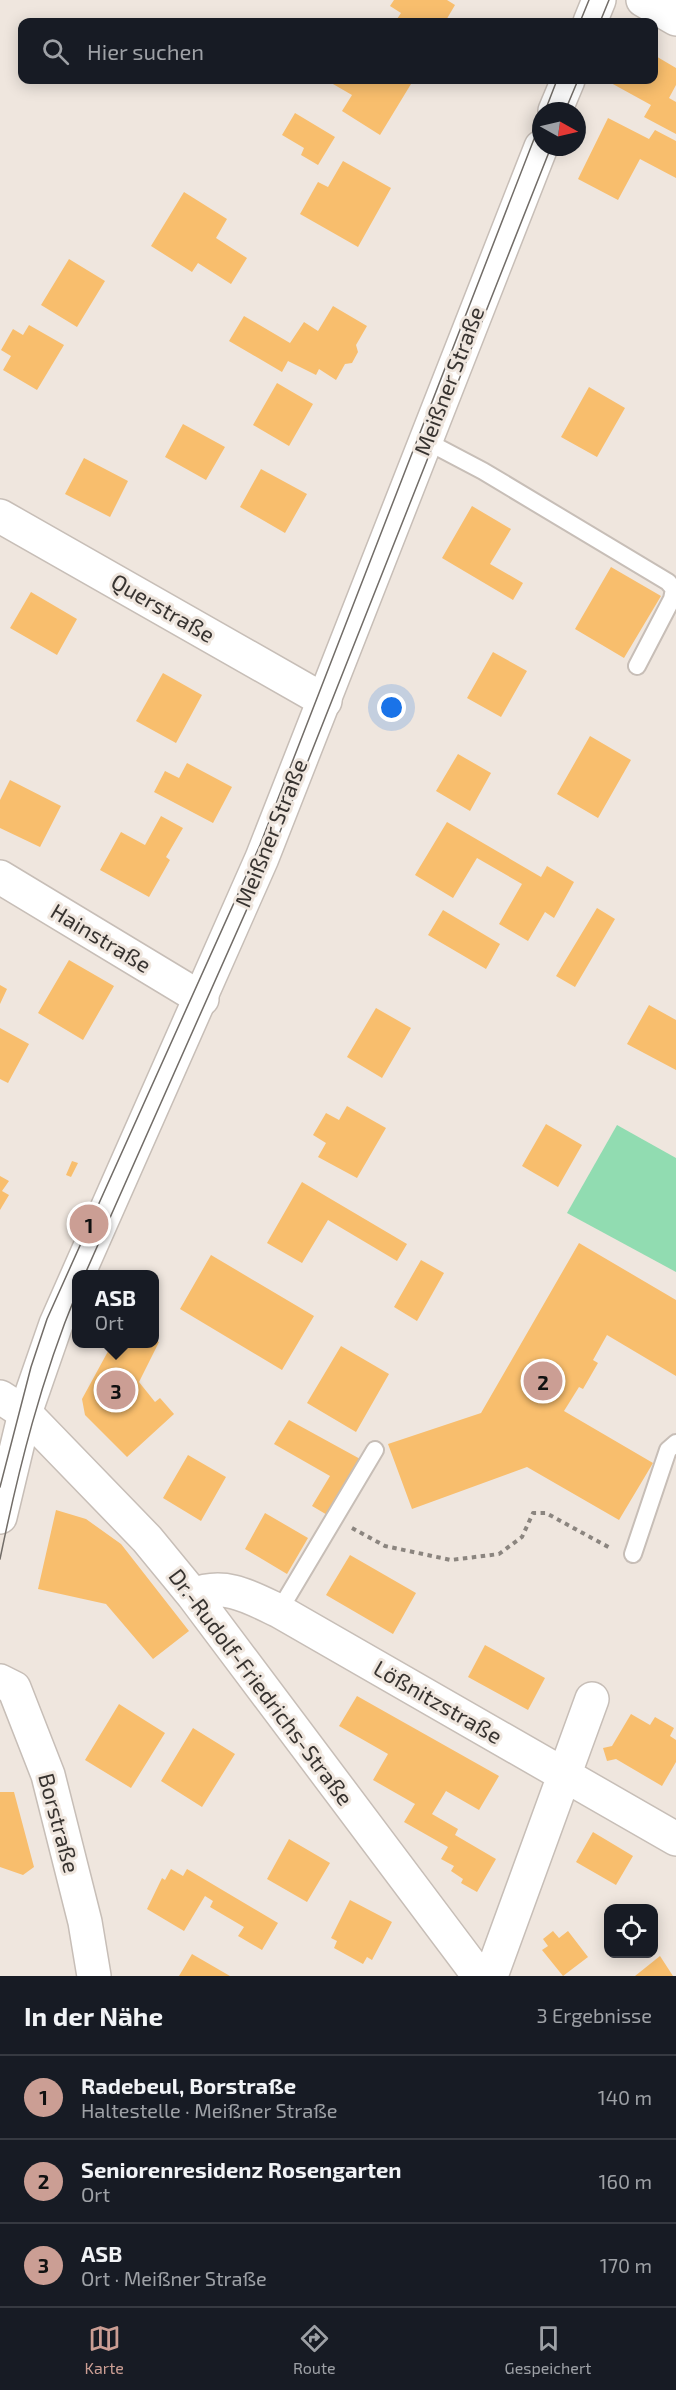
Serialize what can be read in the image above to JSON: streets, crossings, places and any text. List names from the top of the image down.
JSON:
{
  "streets": {
    "street": [
      "Meißner Straße",
      "Querstraße",
      "Hainstraße",
      "Dr.-Rudolf-Friedrichs-Straße",
      "Lößnitzstraße",
      "Borstraße"
    ]
  },
  "crossings": [
    ["Meißner Straße", "Querstraße"],
    ["Meißner Straße", "Hainstraße"],
    ["Meißner Straße", "Dr.-Rudolf-Friedrichs-Straße"],
    ["Dr.-Rudolf-Friedrichs-Straße", "Lößnitzstraße"]
  ],
  "north": "right",
  "page": {
    "search": "Hier suchen",
    "pins": ["1", "2", "3"],
    "popup": ["ASB", "Ort"],
    "heading": ["In der Nähe", "3 Ergebnisse"],
    "list": [
      {
        "mark": "1",
        "name": "Radebeul, Borstraße",
        "note": "Haltestelle · Meißner Straße",
        "value": "140 m"
      },
      {
        "mark": "2",
        "name": "Seniorenresidenz Rosengarten",
        "note": "Ort",
        "value": "160 m"
      },
      {
        "mark": "3",
        "name": "ASB",
        "note": "Ort · Meißner Straße",
        "value": "170 m"
      }
    ],
    "nav": ["Karte", "Route", "Gespeichert"]
  }
}
